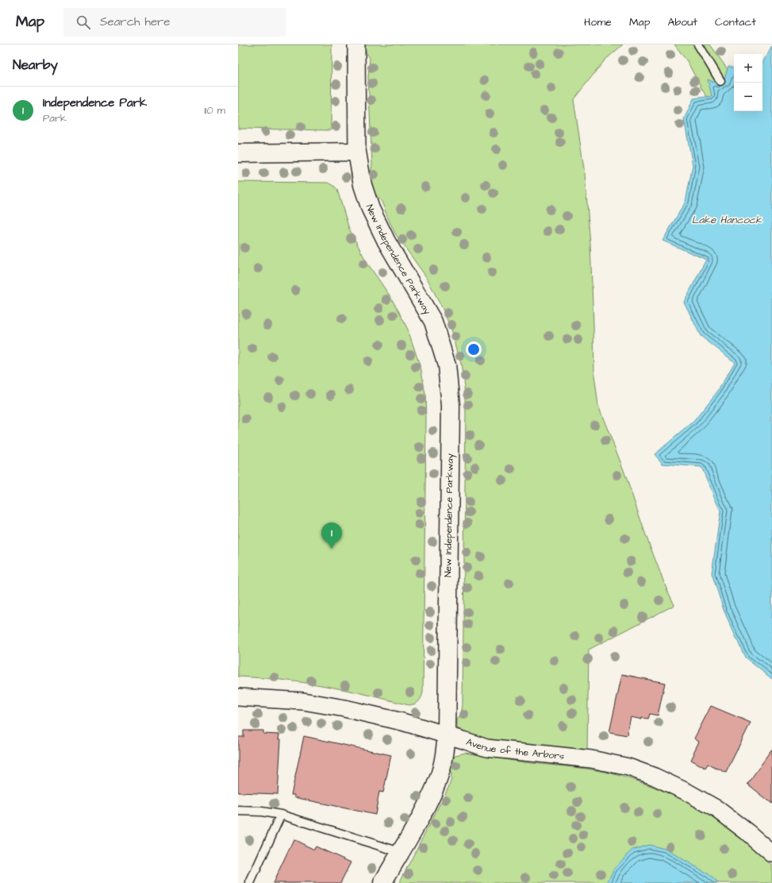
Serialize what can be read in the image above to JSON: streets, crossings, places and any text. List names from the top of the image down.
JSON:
{
  "streets": {
    "street": ["New Independence Parkway", "Avenue of the Arbors"]
  },
  "crossings": [
    ["New Independence Parkway", "Avenue of the Arbors"]
  ],
  "water": ["Lake Hancock"],
  "page": {
    "header": "Map",
    "search": "Search here",
    "nav": [
      "Home",
      "Map",
      "About",
      "Contact"
    ],
    "heading": "Nearby",
    "map_buttons": ["+", "−"],
    "list": [
      {
        "mark": "1",
        "name": "Independence Park",
        "note": "Park",
        "value": "110 m"
      }
    ],
    "pins": "1"
  }
}
